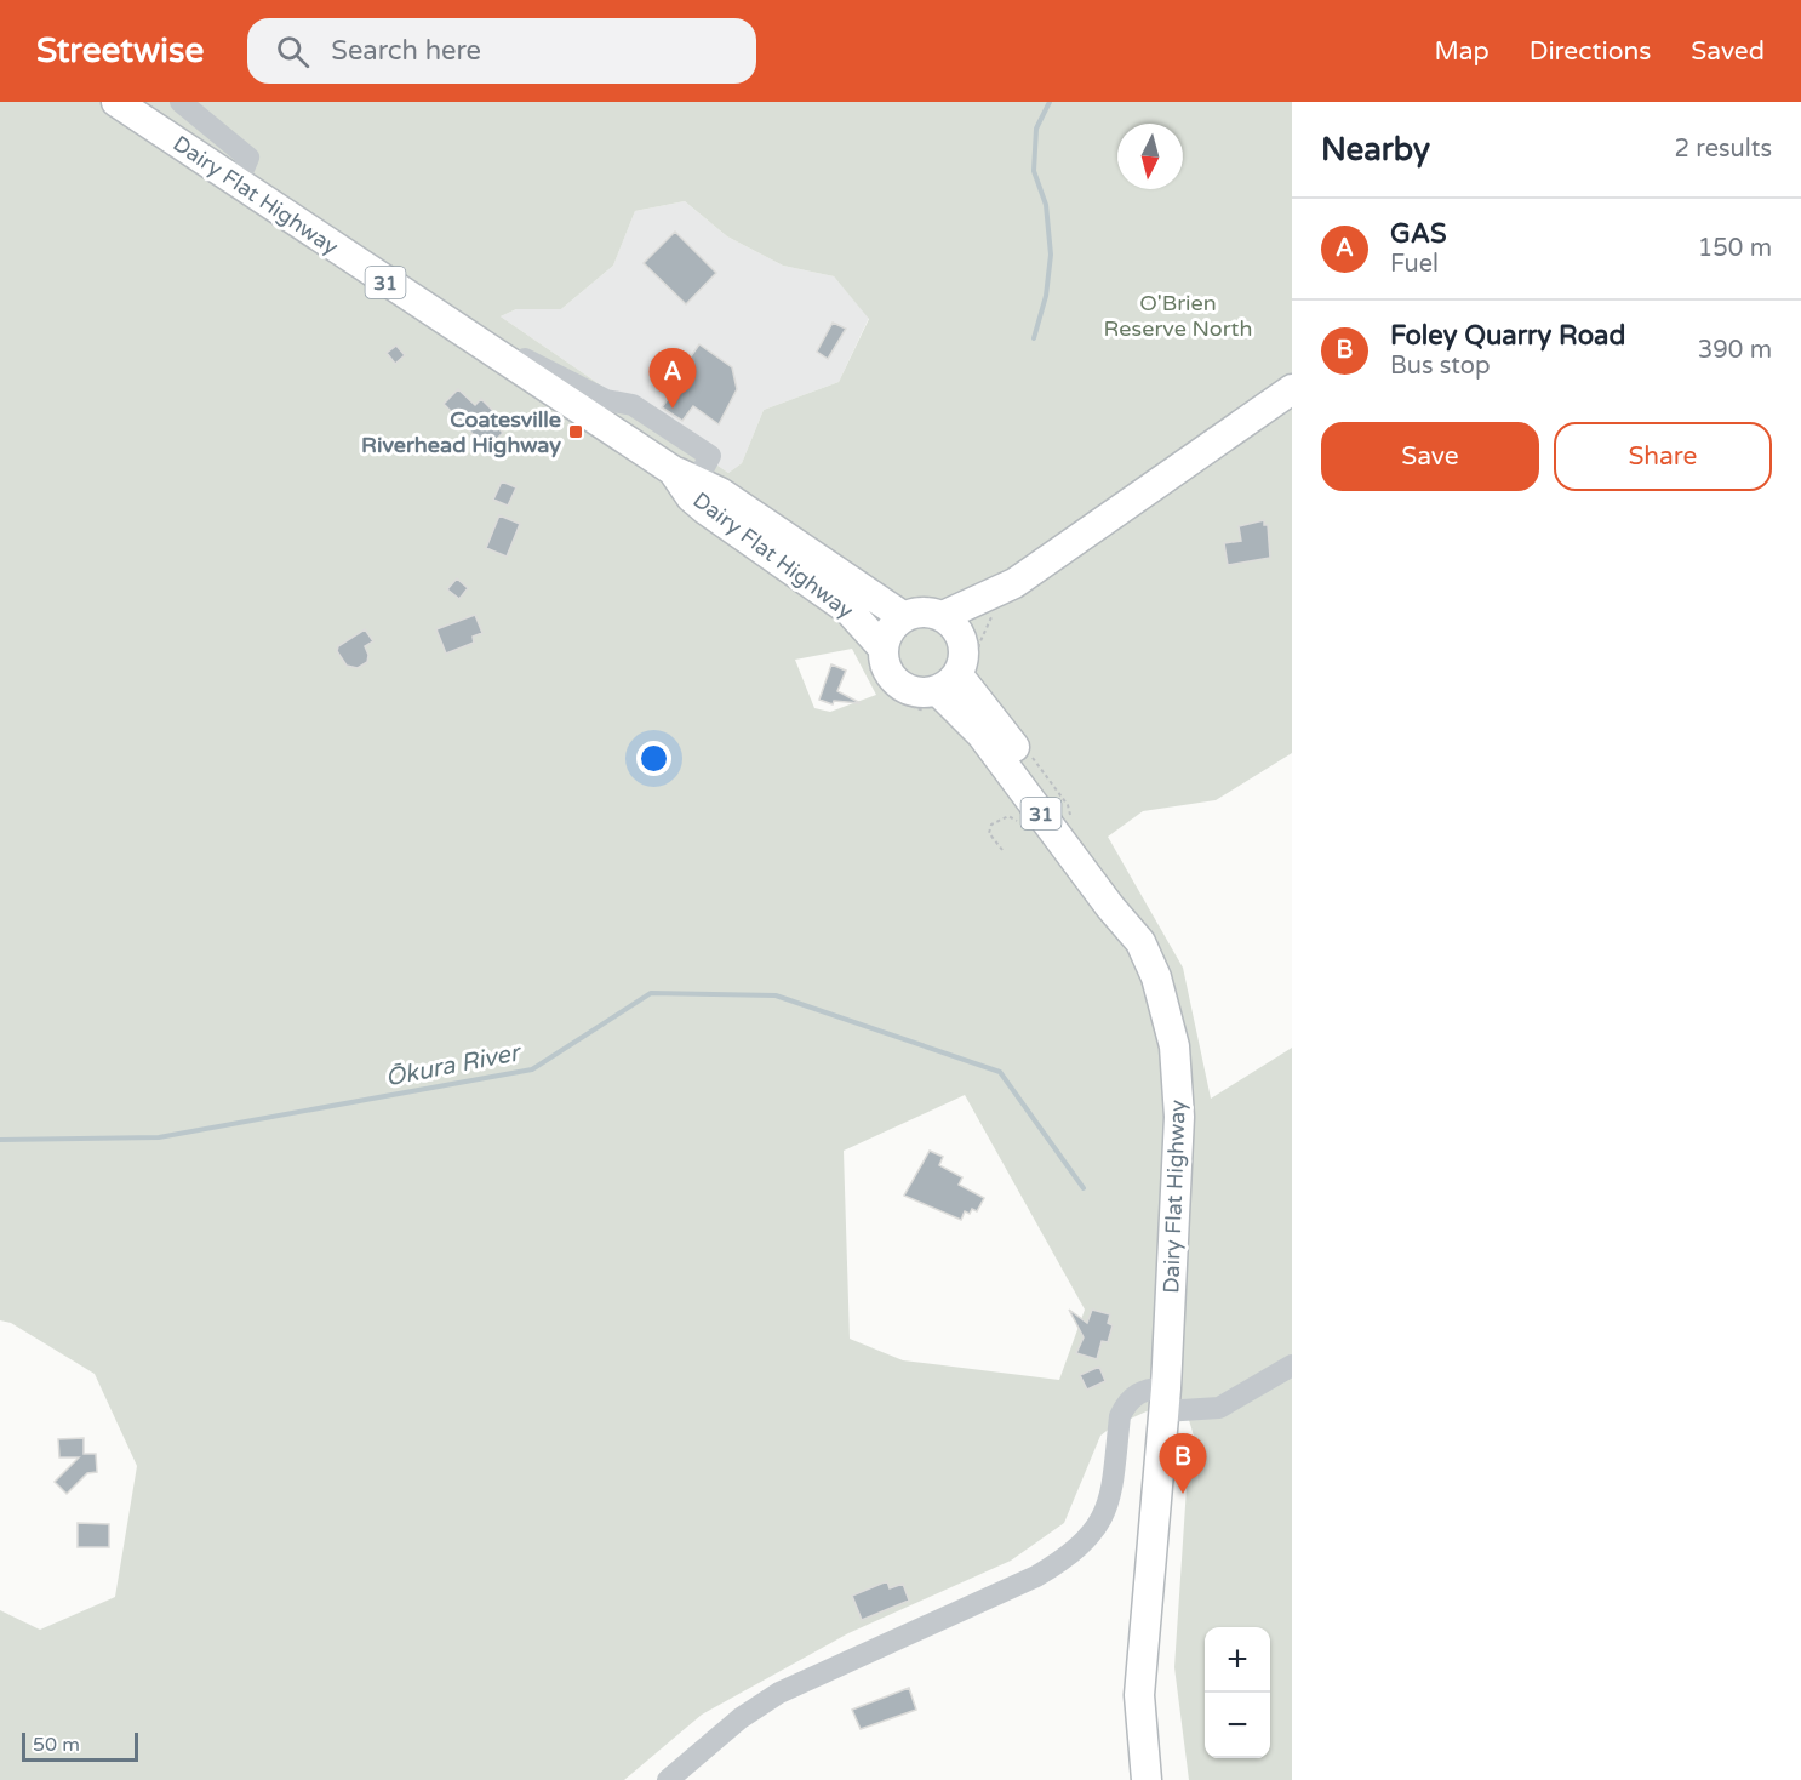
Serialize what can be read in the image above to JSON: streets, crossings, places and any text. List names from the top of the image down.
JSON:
{
  "streets": {
    "main road": ["Dairy Flat Highway", "31"]
  },
  "water": ["Ōkura River"],
  "parks": ["O'Brien Reserve North"],
  "places": {
    "transit": ["Coatesville Riverhead Highway"]
  },
  "scale_bar": "50 m",
  "north": "bottom",
  "page": {
    "header": "Streetwise",
    "search": "Search here",
    "nav": ["Map", "Directions", "Saved"],
    "heading": ["Nearby", "2 results"],
    "list": [
      {
        "mark": "A",
        "name": "GAS",
        "note": "Fuel",
        "value": "150 m"
      },
      {
        "mark": "B",
        "name": "Foley Quarry Road",
        "note": "Bus stop",
        "value": "390 m"
      }
    ],
    "pins": ["A", "B"],
    "buttons": ["Save", "Share"],
    "map_buttons": ["+", "−"],
    "scale": "50 m"
  }
}
